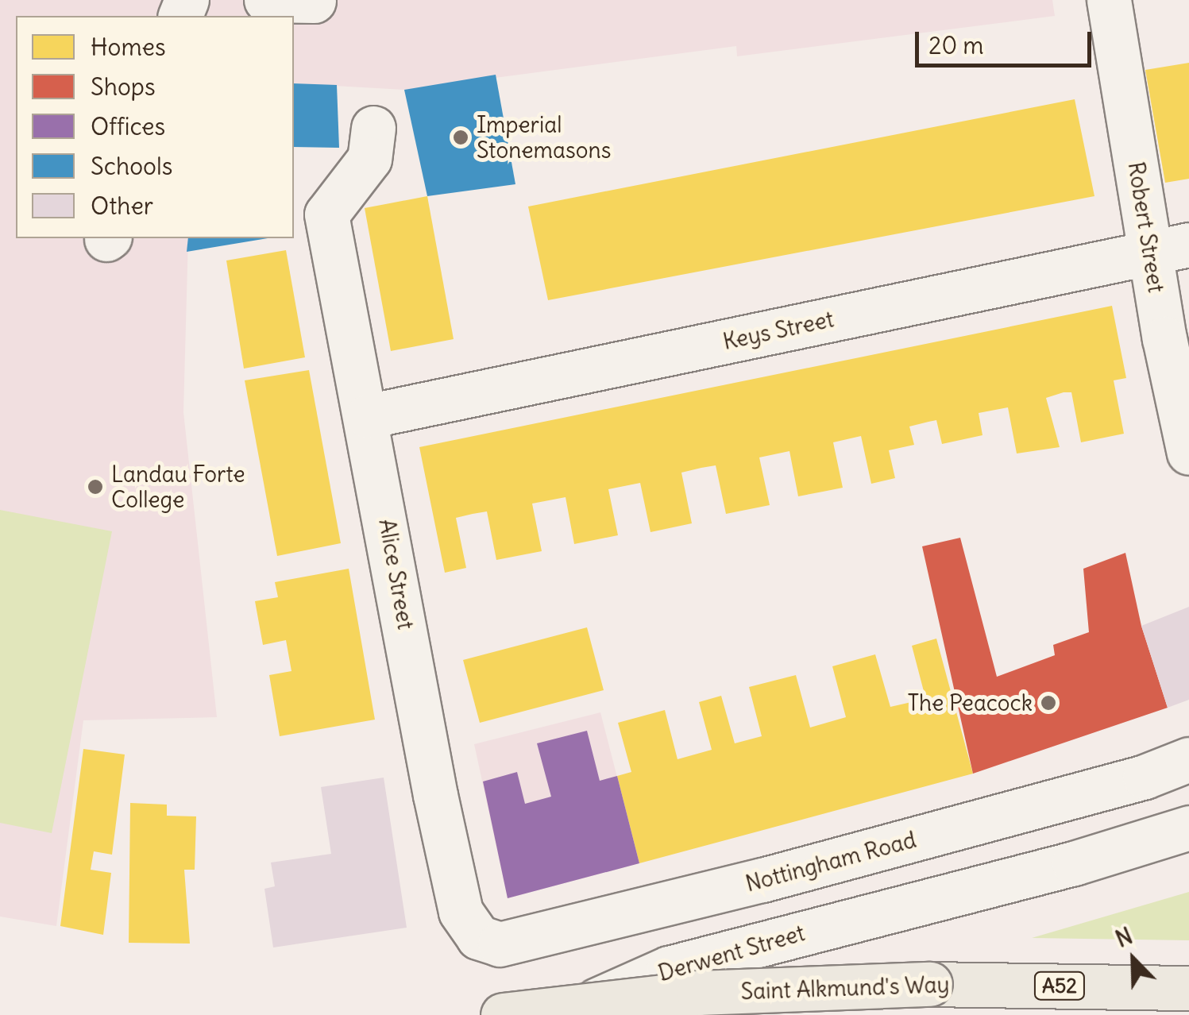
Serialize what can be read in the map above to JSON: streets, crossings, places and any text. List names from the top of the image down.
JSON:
{
  "streets": {
    "main road": ["A52", "Saint Alkmund's Way"],
    "street": [
      "Robert Street",
      "Keys Street",
      "Alice Street",
      "Nottingham Road",
      "Derwent Street"
    ]
  },
  "crossings": [
    ["Robert Street", "Keys Street"],
    ["Keys Street", "Alice Street"],
    ["Alice Street", "Nottingham Road"]
  ],
  "places": ["Imperial Stonemasons", "Landau Forte College", "The Peacock"],
  "legend": [
    "Homes",
    "Shops",
    "Offices",
    "Schools",
    "Other"
  ],
  "scale_bar": "20 m",
  "north": "top left"
}
